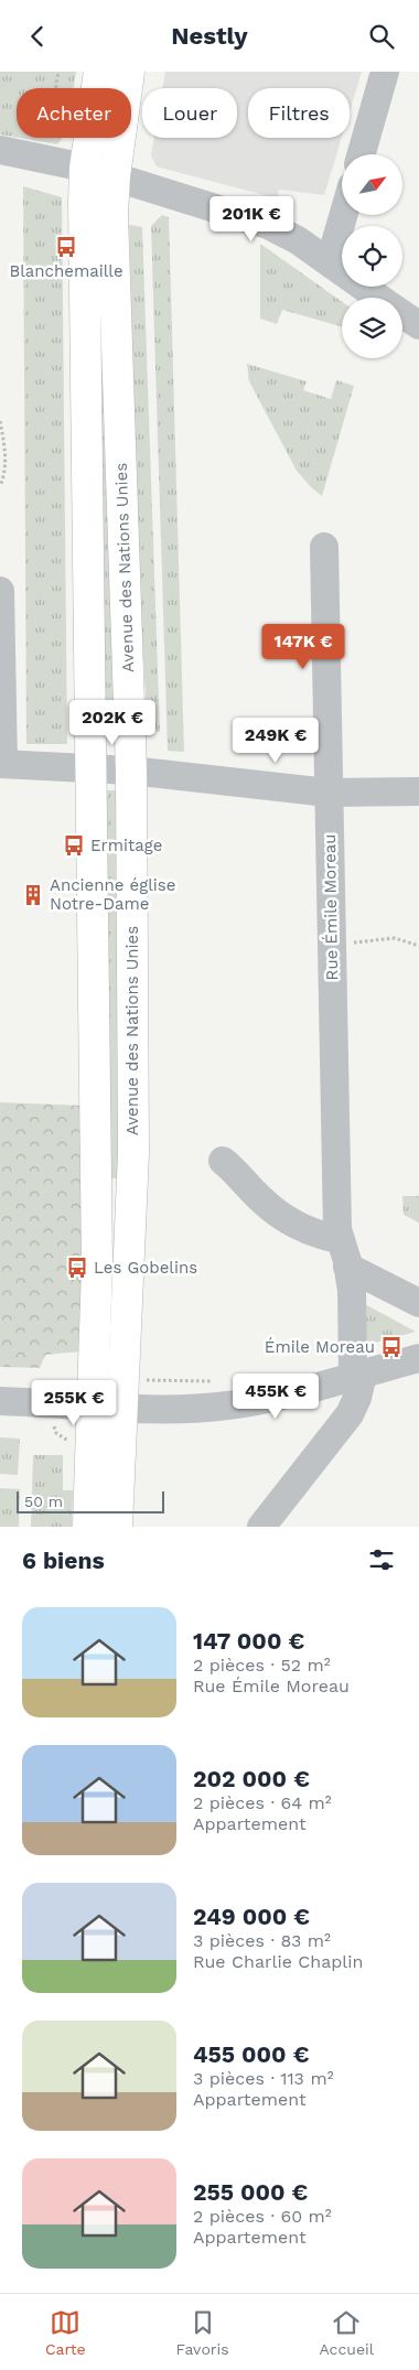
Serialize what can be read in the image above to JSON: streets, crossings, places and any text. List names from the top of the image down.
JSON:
{
  "streets": {
    "main road": ["Avenue des Nations Unies"],
    "street": ["Rue Émile Moreau"]
  },
  "places": {
    "bus stop": [
      "Blanchemaille",
      "Ermitage",
      "Les Gobelins",
      "Émile Moreau"
    ],
    "building": ["Ancienne église Notre-Dame"]
  },
  "scale_bar": "50 m",
  "north": "top right",
  "page": {
    "header": "Nestly",
    "chip": ["Acheter", "Louer", "Filtres"],
    "price": [
      "201K €",
      "147K €",
      "202K €",
      "249K €",
      "455K €",
      "255K €"
    ],
    "scale": "50 m",
    "heading": "6 biens",
    "list": [
      {
        "name": "147 000 €",
        "note": "2 pièces · 52 m² · Rue Émile Moreau"
      },
      {
        "name": "202 000 €",
        "note": "2 pièces · 64 m² · Appartement"
      },
      {
        "name": "249 000 €",
        "note": "3 pièces · 83 m² · Rue Charlie Chaplin"
      },
      {
        "name": "455 000 €",
        "note": "3 pièces · 113 m² · Appartement"
      },
      {
        "name": "255 000 €",
        "note": "2 pièces · 60 m² · Appartement"
      }
    ],
    "tabs": ["Carte", "Favoris", "Accueil"]
  }
}
